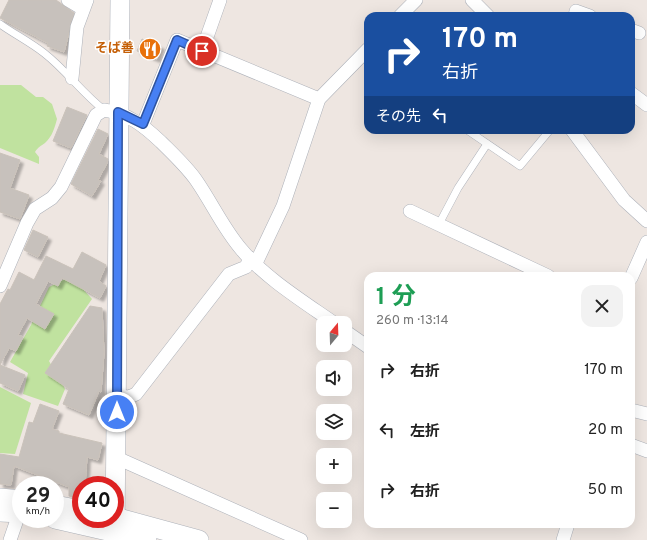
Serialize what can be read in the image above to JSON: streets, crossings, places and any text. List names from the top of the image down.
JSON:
{
  "places": {
    "restaurant": ["そば善"]
  },
  "north": "top",
  "page": {
    "turn": ["170 m", "右折"],
    "then": "その先",
    "heading": ["1 分", "260 m · 13:14"],
    "map_buttons": ["+", "−"],
    "list": [
      {
        "name": "右折",
        "value": "170 m"
      },
      {
        "name": "左折",
        "value": "20 m"
      },
      {
        "name": "右折",
        "value": "50 m"
      }
    ],
    "speed": "29 km/h",
    "limit": "40"
  }
}
